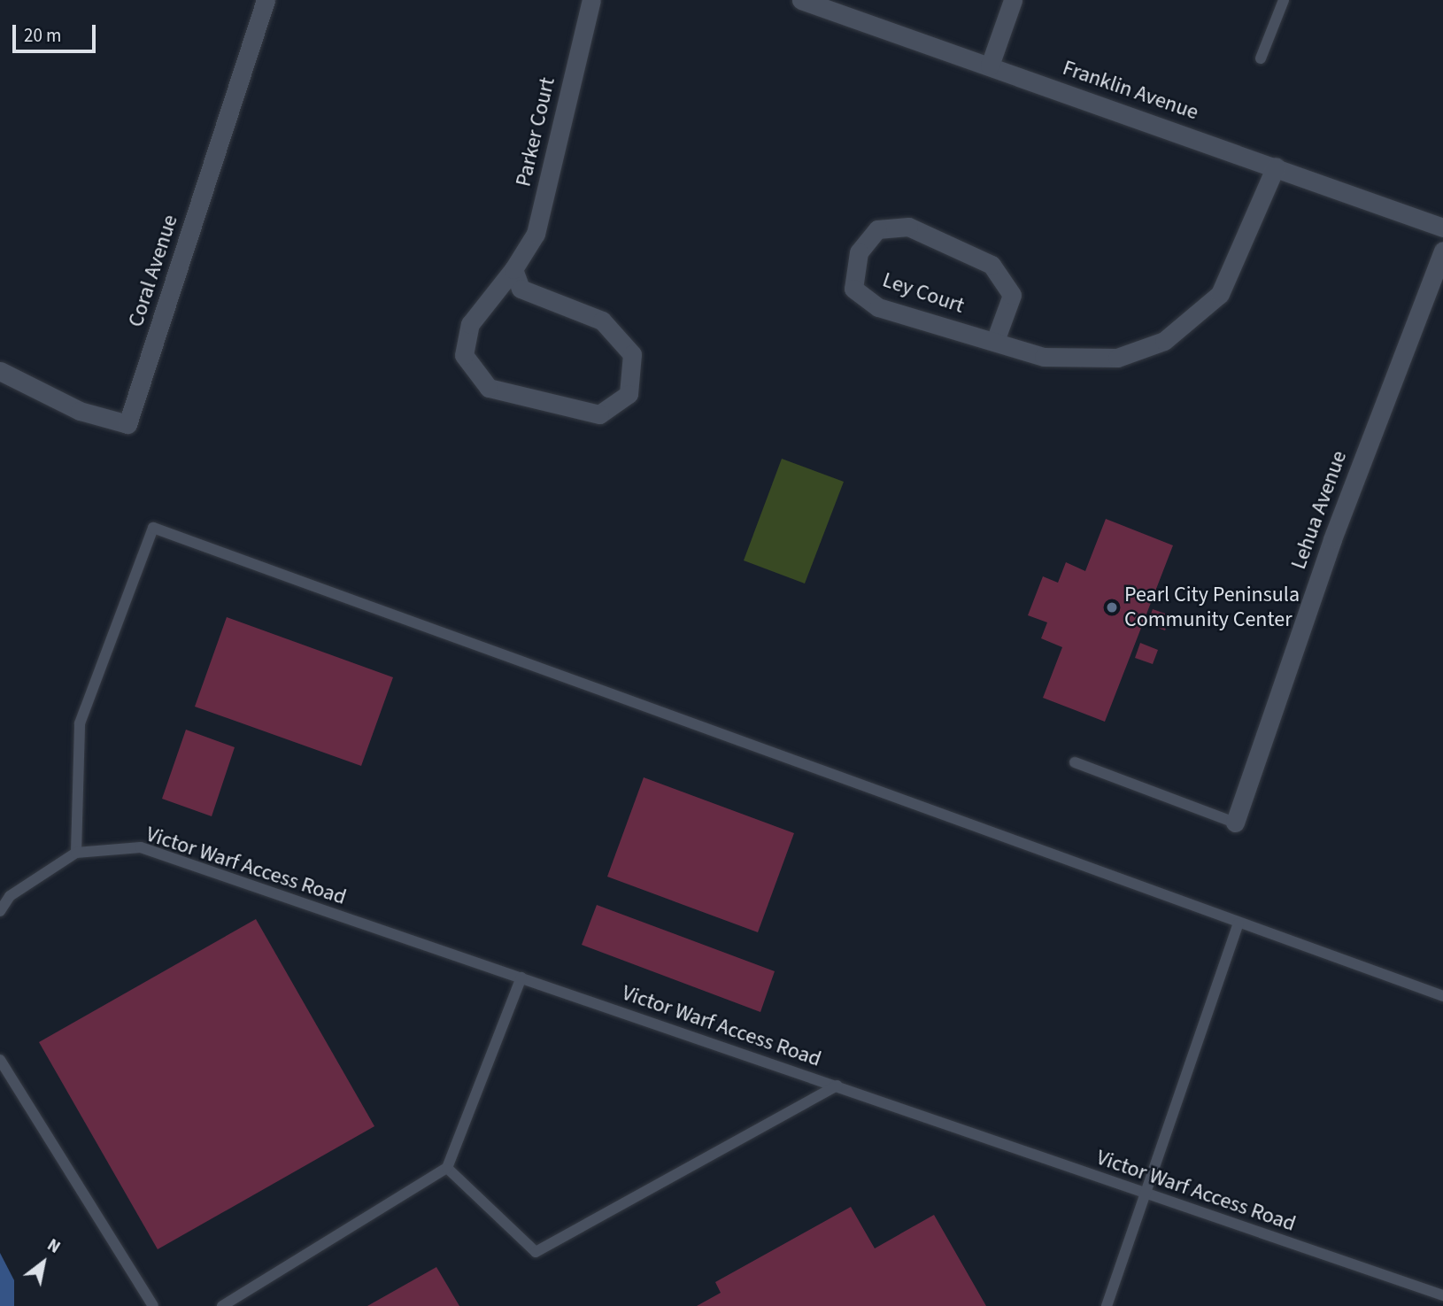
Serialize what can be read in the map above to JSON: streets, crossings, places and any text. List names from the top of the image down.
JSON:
{
  "streets": {
    "street": [
      "Franklin Avenue",
      "Parker Court",
      "Coral Avenue",
      "Ley Court",
      "Lehua Avenue"
    ],
    "lane": ["Victor Warf Access Road"]
  },
  "crossings": [
    ["Franklin Avenue", "Ley Court"]
  ],
  "places": ["Pearl City Peninsula Community Center"],
  "scale_bar": "20 m",
  "north": "top right"
}
